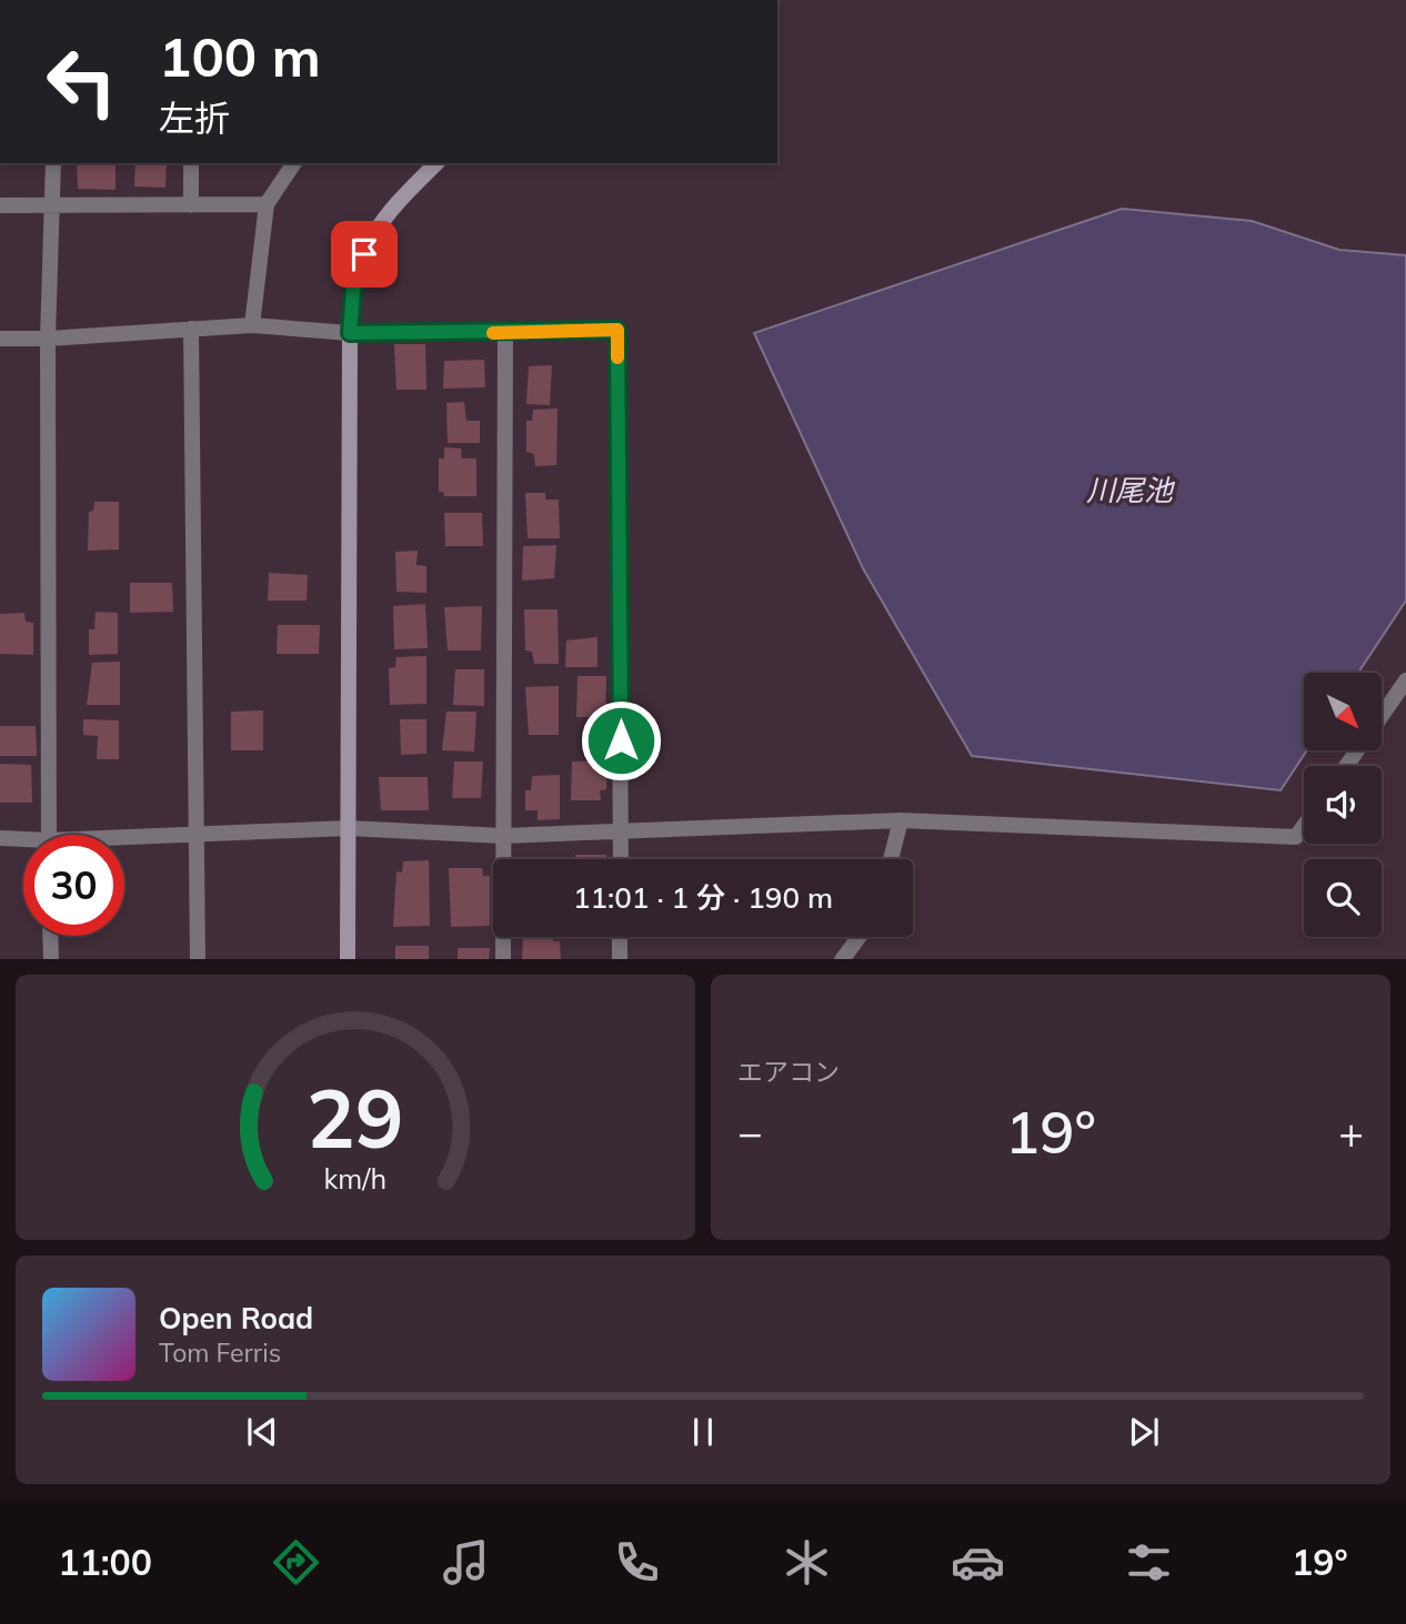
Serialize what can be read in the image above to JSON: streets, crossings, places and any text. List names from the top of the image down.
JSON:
{
  "water": ["川尾池"],
  "north": "bottom right",
  "page": {
    "turn": ["100 m", "左折"],
    "limit": "30",
    "trip": "11:01 · 1 分 · 190 m",
    "tile": "エアコン",
    "heat": ["−", "19°", "+"],
    "song": ["Open Road", "Tom Ferris"],
    "tabs": ["11:00", "19°"],
    "gauge": ["29", "km/h"]
  }
}
